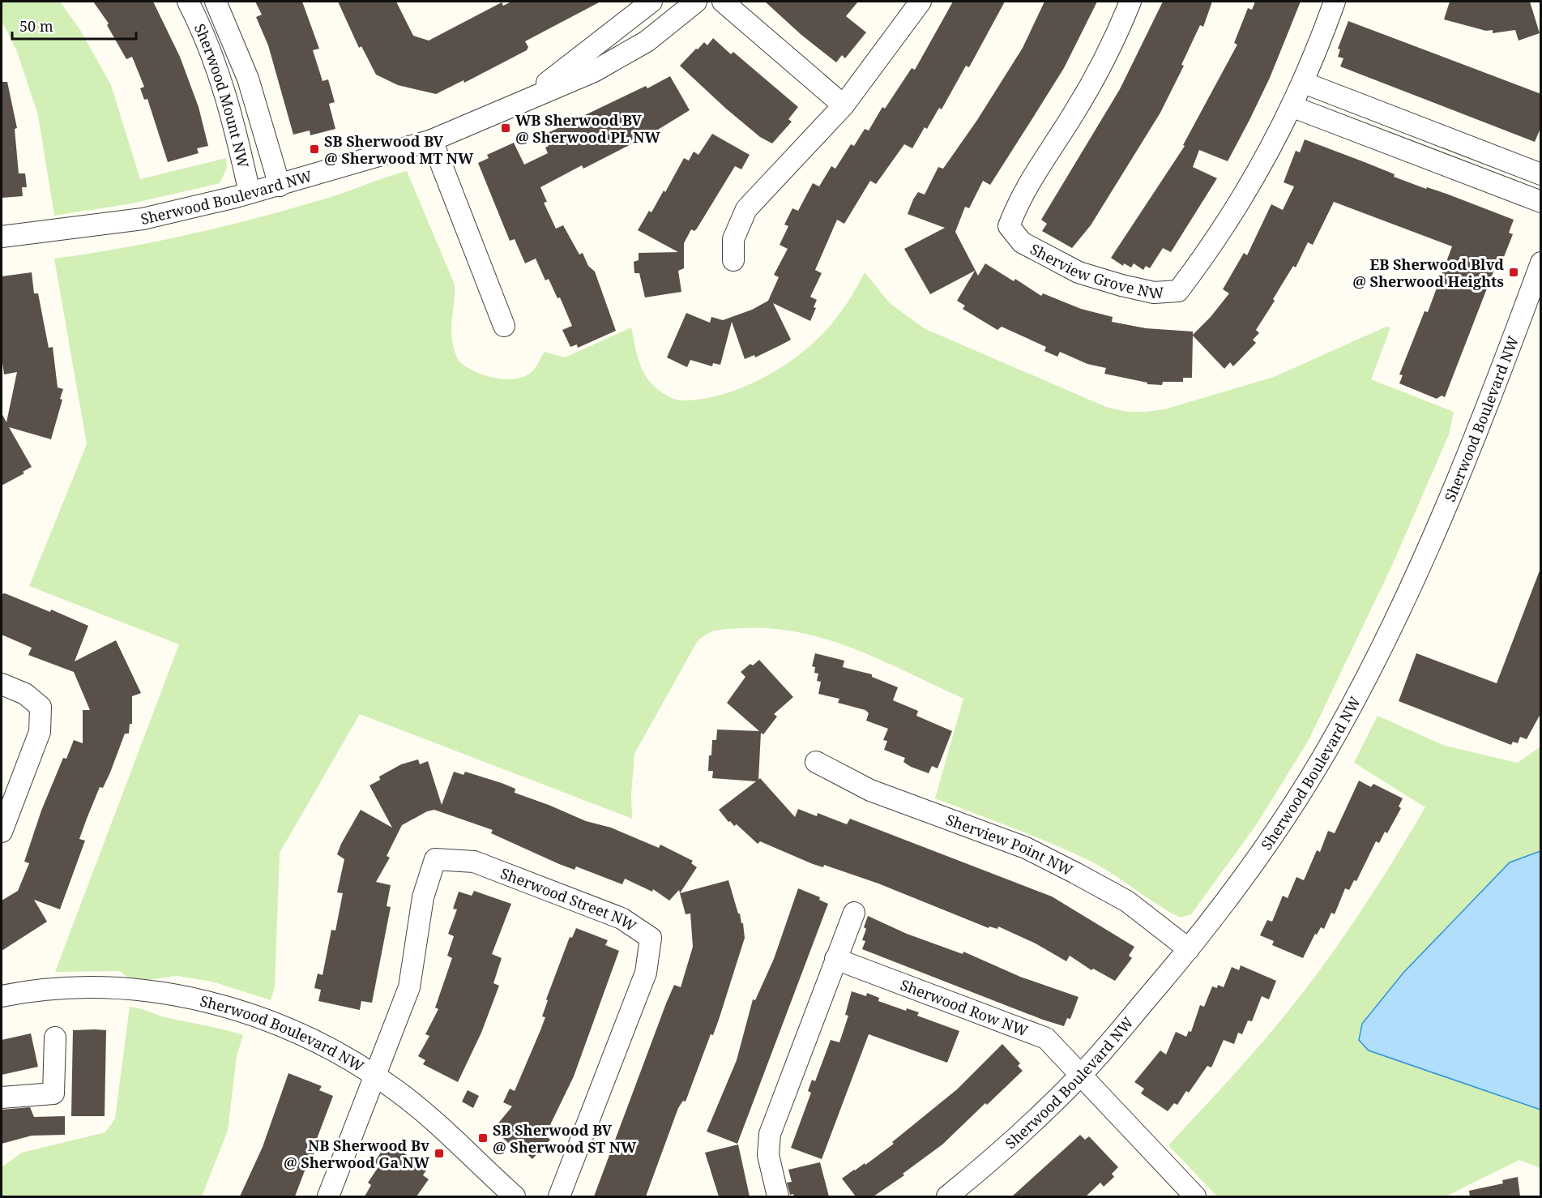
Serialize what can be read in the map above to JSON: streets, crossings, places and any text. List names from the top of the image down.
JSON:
{
  "streets": {
    "street": [
      "Sherwood Mount NW",
      "Sherwood Boulevard NW",
      "Sherview Grove NW",
      "Sherview Point NW",
      "Sherwood Street NW",
      "Sherwood Row NW"
    ]
  },
  "crossings": [
    ["Sherwood Mount NW", "Sherwood Boulevard NW"],
    ["Sherwood Boulevard NW", "Sherview Point NW"],
    ["Sherwood Boulevard NW", "Sherwood Street NW"],
    ["Sherwood Boulevard NW", "Sherwood Row NW"]
  ],
  "places": {
    "transit": [
      "WB Sherwood BV @ Sherwood PL NW",
      "SB Sherwood BV @ Sherwood MT NW",
      "EB Sherwood Blvd @ Sherwood Heights",
      "SB Sherwood BV @ Sherwood ST NW",
      "NB Sherwood Bv @ Sherwood Ga NW"
    ]
  },
  "scale_bar": "50 m"
}
